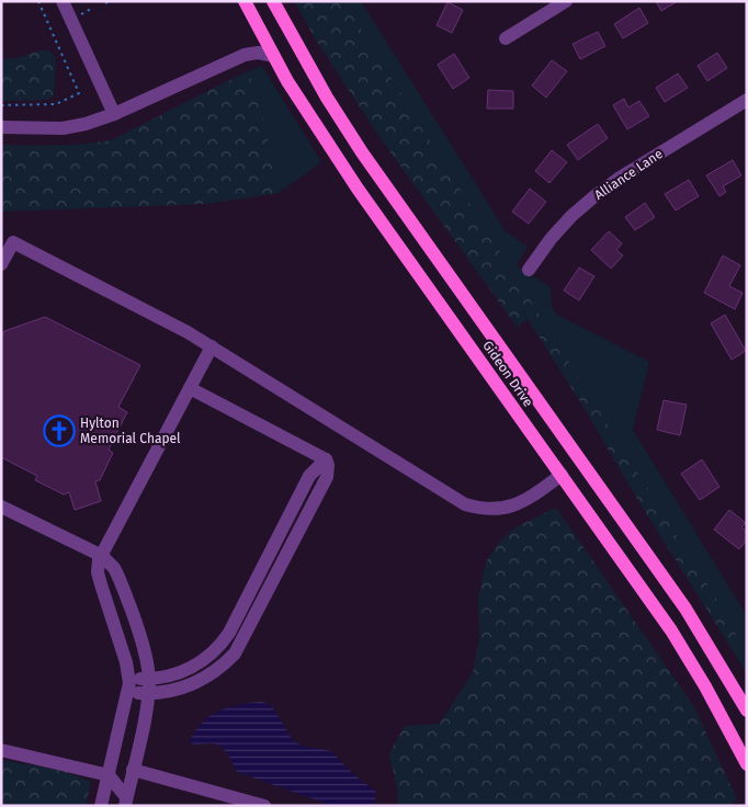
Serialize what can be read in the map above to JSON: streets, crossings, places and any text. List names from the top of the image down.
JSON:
{
  "streets": {
    "main road": ["Gideon Drive"],
    "street": ["Alliance Lane"]
  },
  "places": {
    "church": ["Hylton Memorial Chapel"]
  }
}
